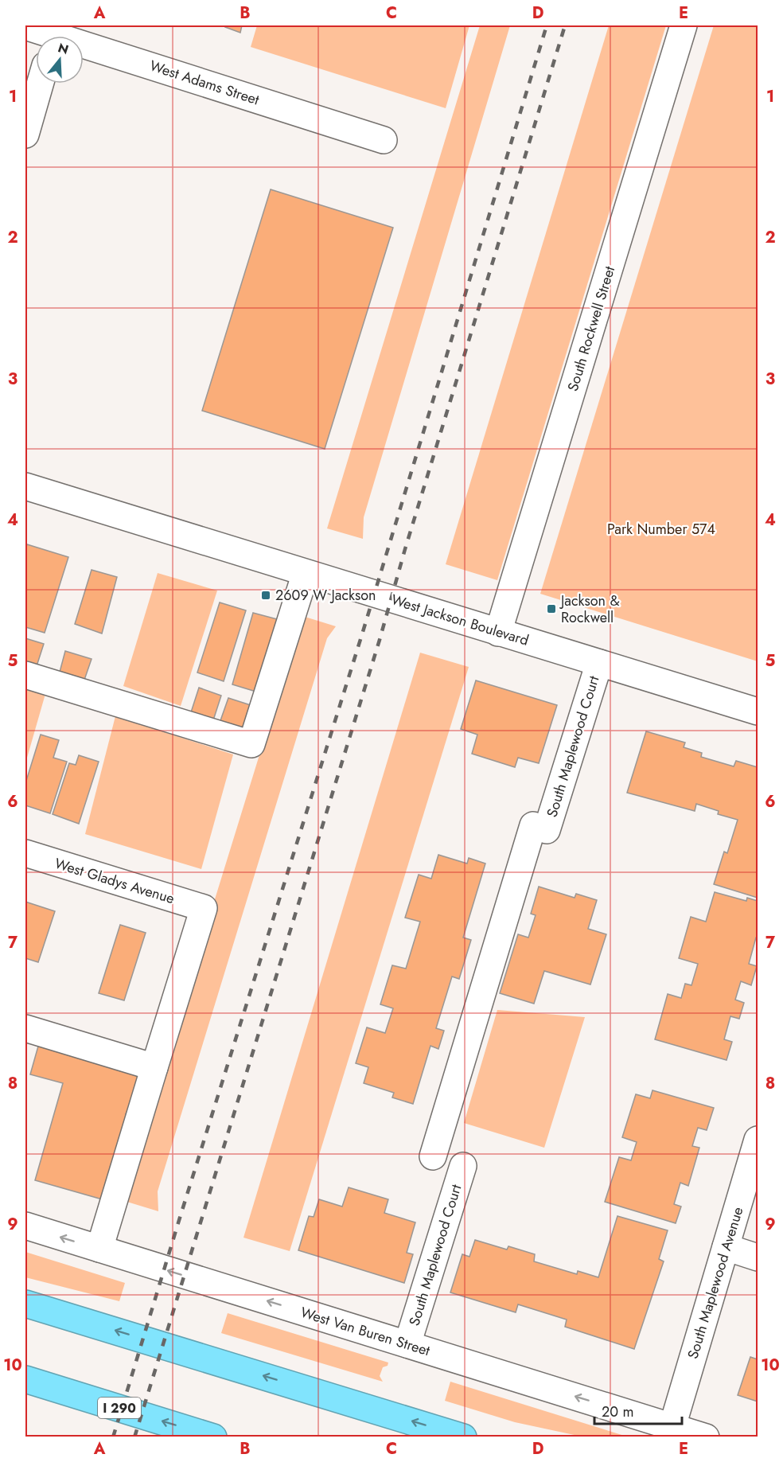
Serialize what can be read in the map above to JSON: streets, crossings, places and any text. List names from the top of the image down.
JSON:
{
  "streets": {
    "highway": ["I 290"],
    "street": [
      "West Adams Street",
      "South Rockwell Street",
      "West Jackson Boulevard",
      "South Maplewood Court",
      "West Gladys Avenue",
      "South Maplewood Avenue",
      "West Van Buren Street"
    ]
  },
  "crossings": [
    ["South Rockwell Street", "West Jackson Boulevard"],
    ["West Jackson Boulevard", "South Maplewood Court"],
    ["South Maplewood Court", "West Van Buren Street"],
    ["South Maplewood Avenue", "West Van Buren Street"]
  ],
  "one_way": ["West Van Buren Street"],
  "parks": ["Park Number 574"],
  "places": {
    "transit": ["2609 W Jackson", "Jackson & Rockwell"]
  },
  "scale_bar": "20 m",
  "north": "top",
  "grid": {
    "columns": [
      "A",
      "B",
      "C",
      "D",
      "E"
    ],
    "rows": [
      "1",
      "2",
      "3",
      "4",
      "5",
      "6",
      "7",
      "8",
      "9",
      "10"
    ]
  }
}
